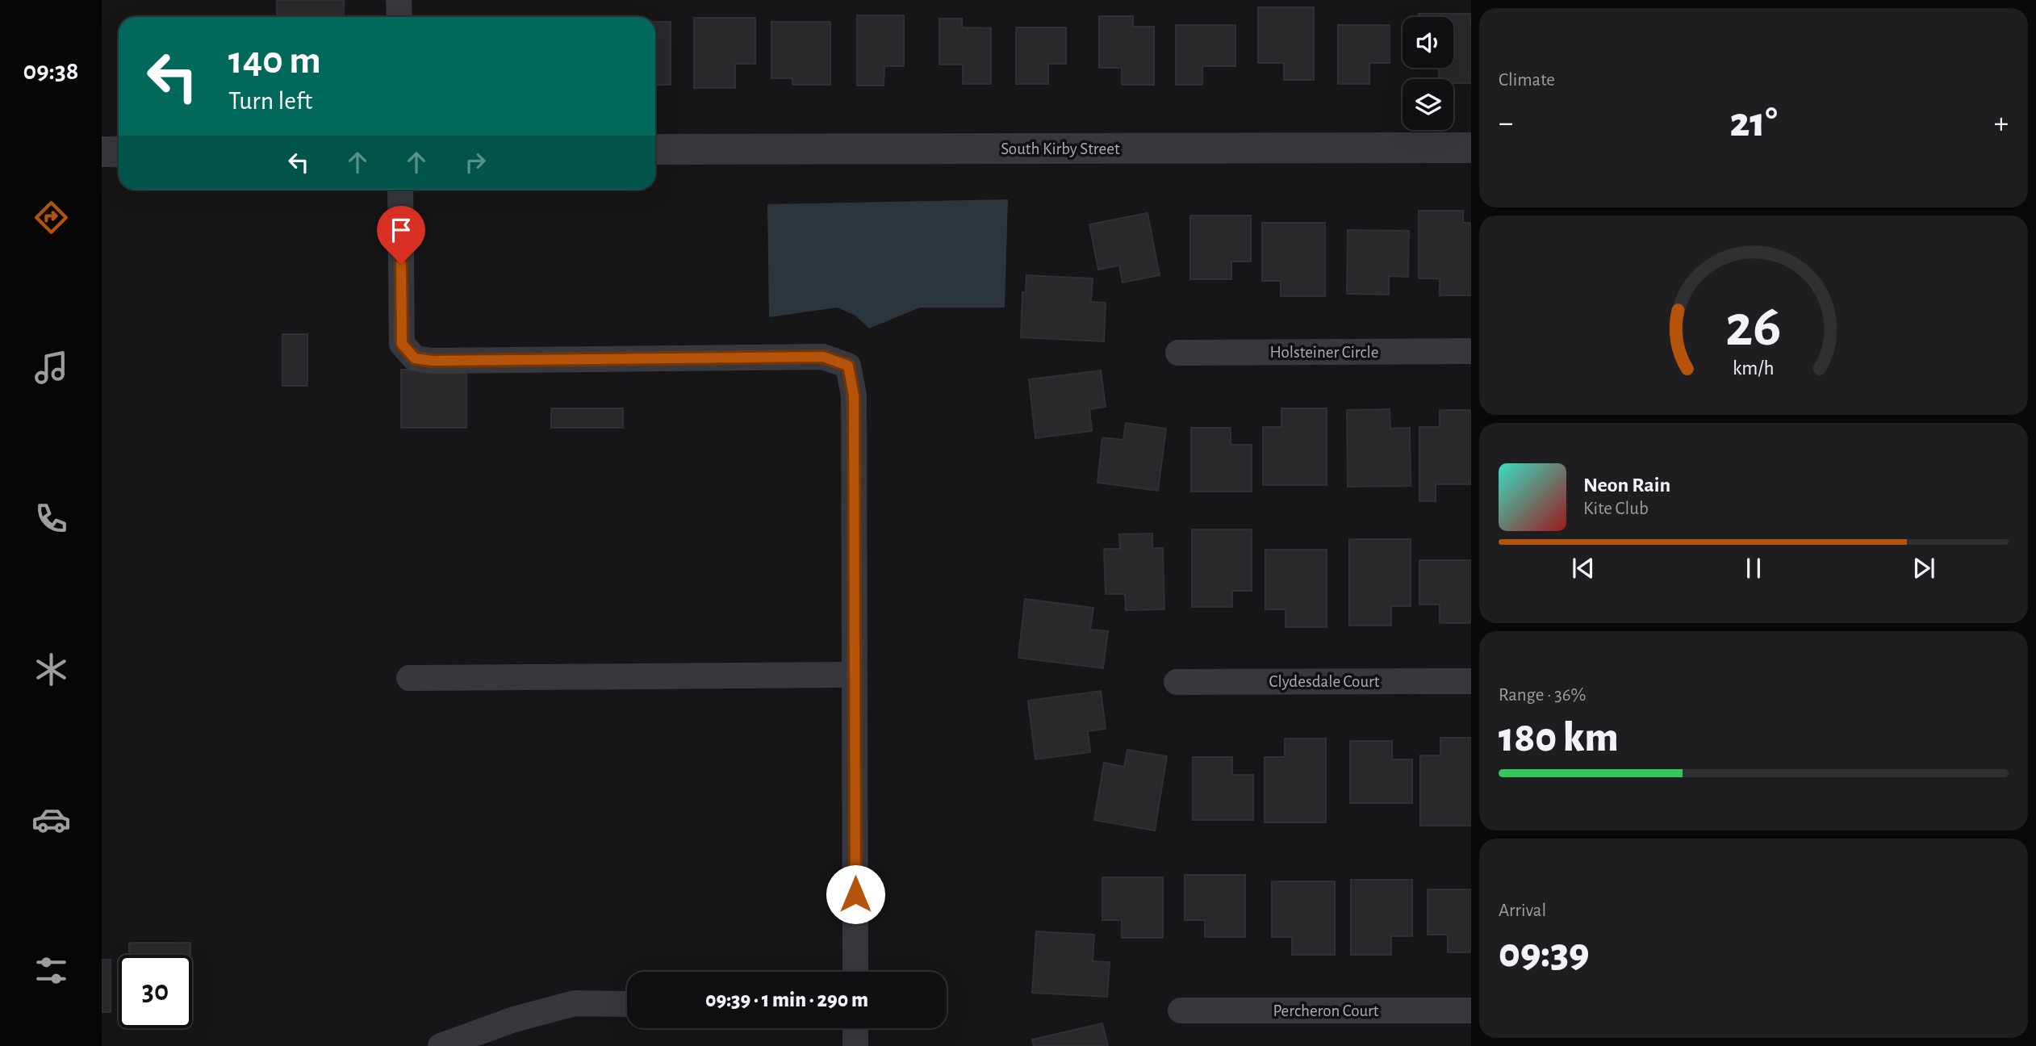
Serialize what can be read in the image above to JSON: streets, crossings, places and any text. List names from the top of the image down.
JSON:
{
  "streets": {
    "street": [
      "South Kirby Street",
      "Holsteiner Circle",
      "Clydesdale Court",
      "Percheron Court"
    ]
  },
  "page": {
    "tabs": "09:38",
    "tile": [
      "Climate",
      ["Range · 36%", "180 km"],
      ["Arrival", "09:39"]
    ],
    "turn": ["140 m", "Turn left"],
    "heat": ["−", "21°", "+"],
    "song": ["Neon Rain", "Kite Club"],
    "limit": "30",
    "trip": "09:39 · 1 min · 290 m",
    "gauge": ["26", "km/h"]
  }
}
